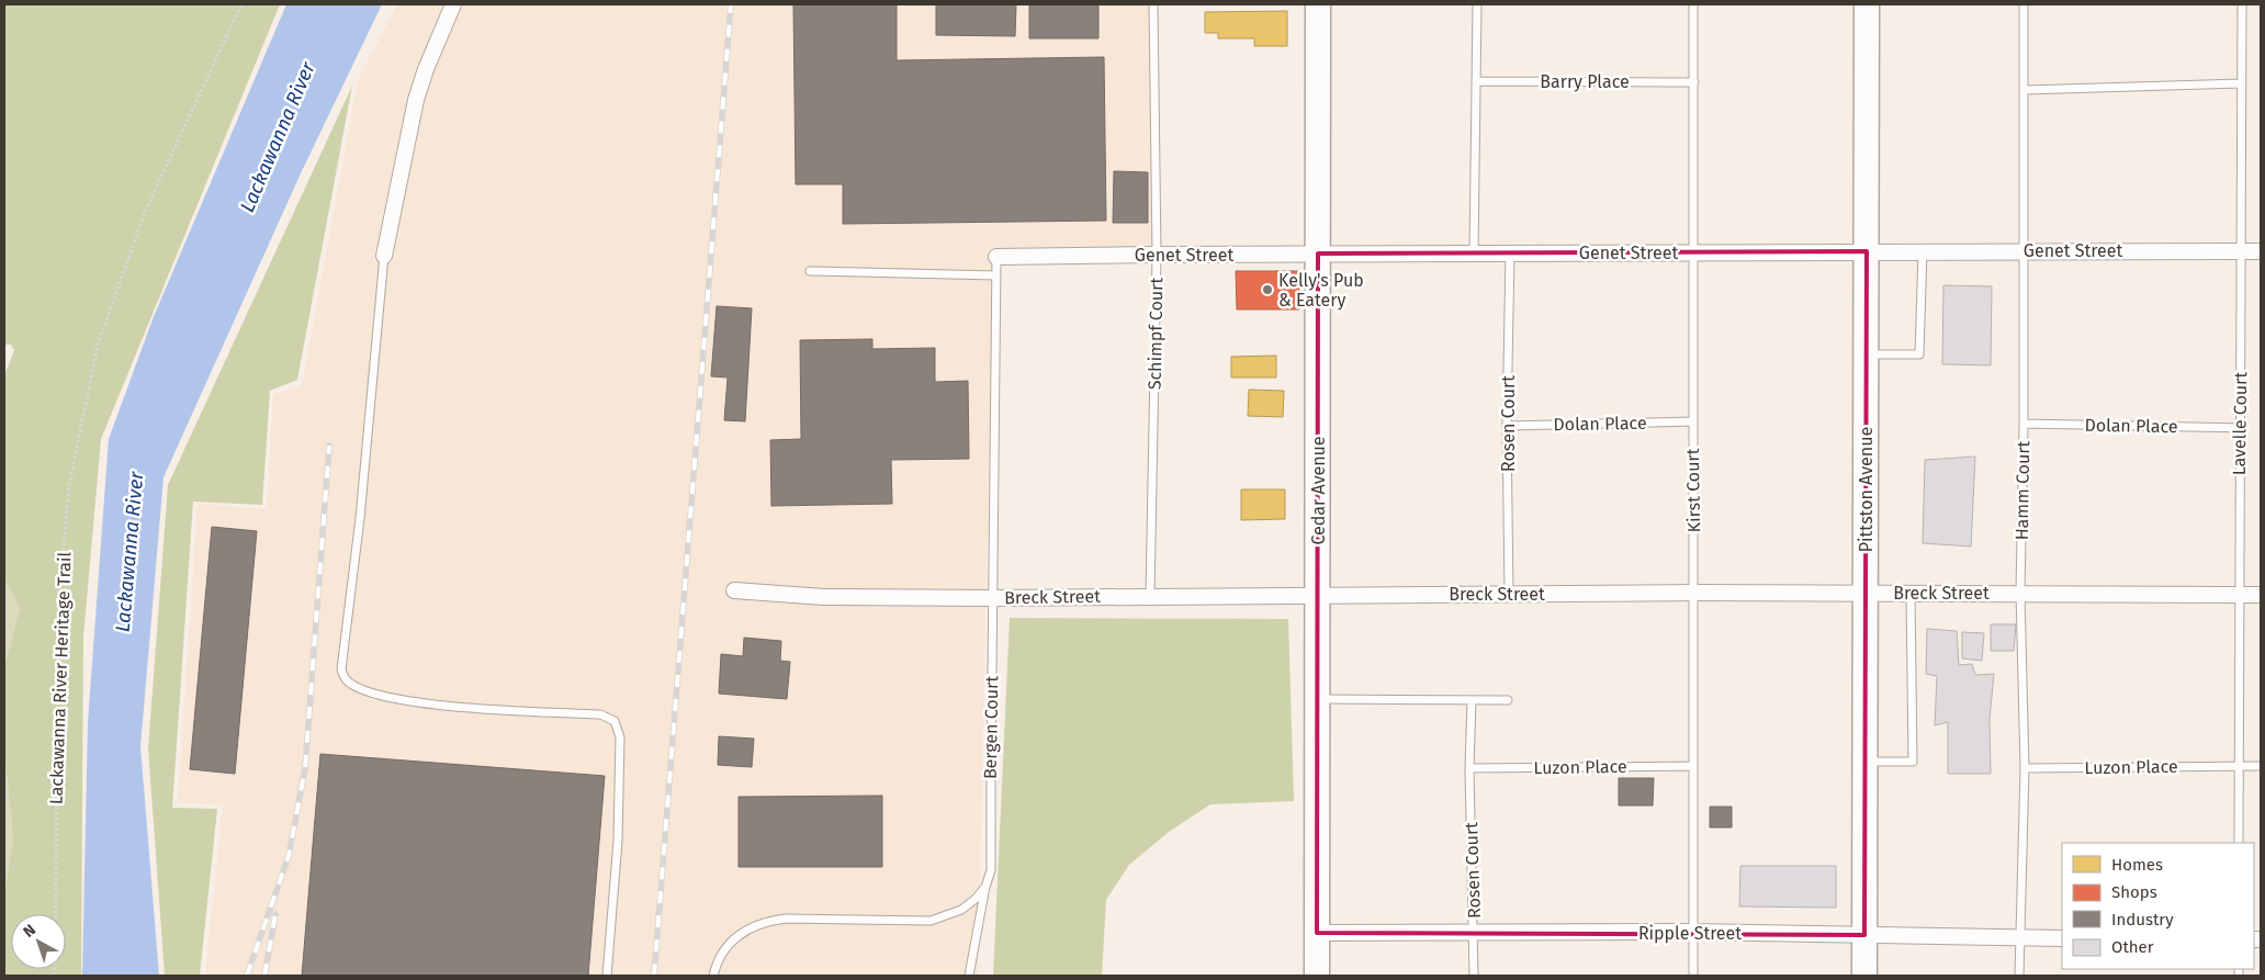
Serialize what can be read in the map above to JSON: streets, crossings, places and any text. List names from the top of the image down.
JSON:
{
  "streets": {
    "main road": ["Pittston Avenue", "Cedar Avenue"],
    "street": ["Genet Street", "Breck Street", "Ripple Street"],
    "lane": [
      "Barry Place",
      "Schimpf Court",
      "Rosen Court",
      "Dolan Place",
      "Lavelle Court",
      "Kirst Court",
      "Hamm Court",
      "Bergen Court",
      "Luzon Place"
    ],
    "path": ["Lackawanna River Heritage Trail"]
  },
  "crossings": [
    ["Barry Place", "Kirst Court"],
    ["Genet Street", "Schimpf Court"],
    ["Genet Street", "Rosen Court"],
    ["Genet Street", "Lavelle Court"],
    ["Genet Street", "Pittston Avenue"],
    ["Genet Street", "Cedar Avenue"],
    ["Genet Street", "Kirst Court"],
    ["Genet Street", "Hamm Court"],
    ["Genet Street", "Bergen Court"],
    ["Schimpf Court", "Breck Street"],
    ["Rosen Court", "Dolan Place"],
    ["Rosen Court", "Breck Street"],
    ["Rosen Court", "Luzon Place"],
    ["Rosen Court", "Ripple Street"],
    ["Dolan Place", "Lavelle Court"],
    ["Dolan Place", "Kirst Court"],
    ["Dolan Place", "Hamm Court"],
    ["Lavelle Court", "Breck Street"],
    ["Lavelle Court", "Luzon Place"],
    ["Pittston Avenue", "Breck Street"],
    ["Pittston Avenue", "Ripple Street"],
    ["Cedar Avenue", "Breck Street"],
    ["Cedar Avenue", "Ripple Street"],
    ["Kirst Court", "Breck Street"],
    ["Kirst Court", "Luzon Place"],
    ["Kirst Court", "Ripple Street"],
    ["Hamm Court", "Breck Street"],
    ["Hamm Court", "Luzon Place"],
    ["Hamm Court", "Ripple Street"],
    ["Breck Street", "Bergen Court"]
  ],
  "water": ["Lackawanna River"],
  "places": ["Kelly's Pub & Eatery"],
  "legend": [
    "Homes",
    "Shops",
    "Industry",
    "Other"
  ],
  "north": "top left"
}
